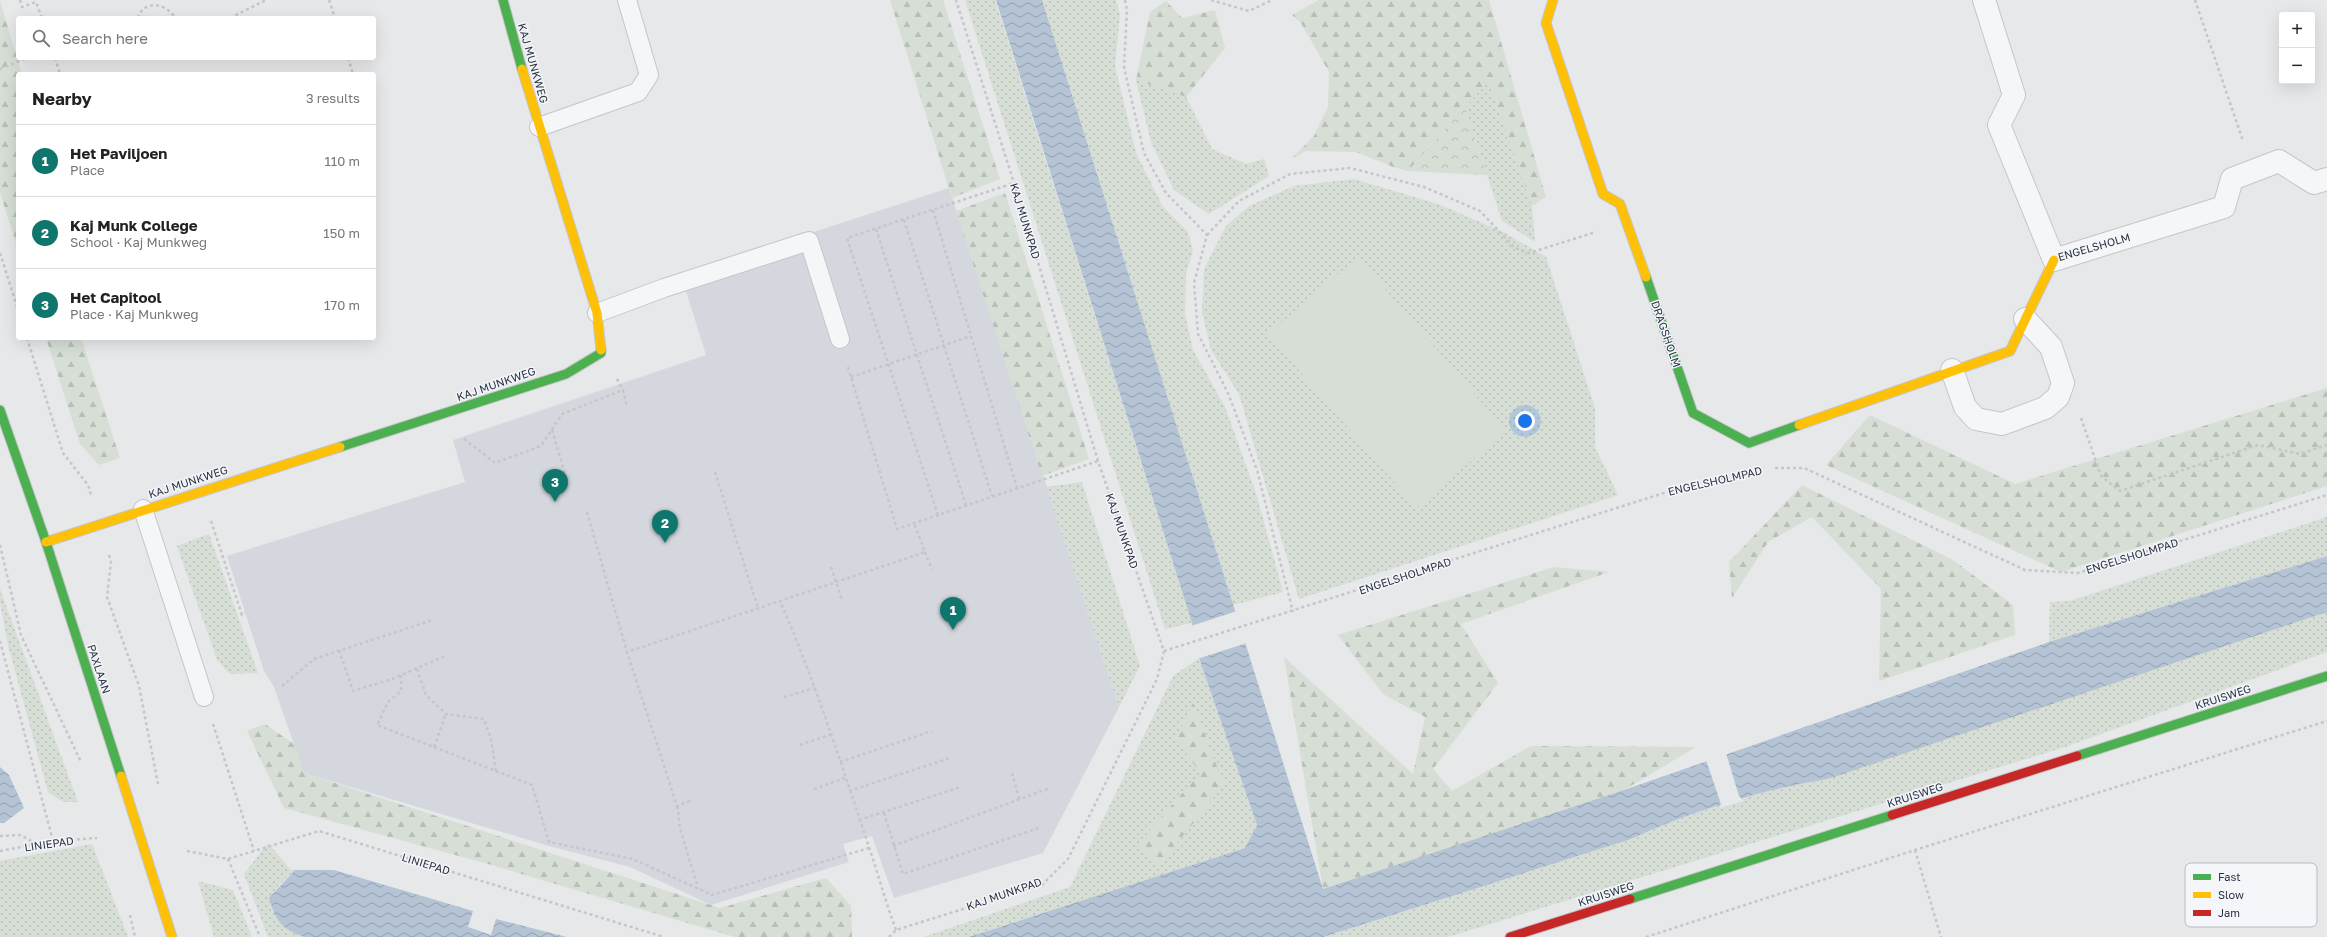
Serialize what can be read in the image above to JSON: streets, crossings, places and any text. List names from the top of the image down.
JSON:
{
  "streets": {
    "street": [
      "KAJ MUNKWEG",
      "ENGELSHOLM",
      "DRAGSHOLM",
      "PAXLAAN",
      "KRUISWEG"
    ],
    "path": ["KAJ MUNKPAD", "ENGELSHOLMPAD", "LINIEPAD"]
  },
  "crossings": [
    ["KAJ MUNKWEG", "PAXLAAN"],
    ["KAJ MUNKPAD", "ENGELSHOLMPAD"],
    ["ENGELSHOLM", "DRAGSHOLM"]
  ],
  "legend": ["Fast", "Slow", "Jam"],
  "page": {
    "map_buttons": ["+", "−"],
    "search": "Search here",
    "heading": ["Nearby", "3 results"],
    "list": [
      {
        "mark": "1",
        "name": "Het Paviljoen",
        "note": "Place",
        "value": "110 m"
      },
      {
        "mark": "2",
        "name": "Kaj Munk College",
        "note": "School · Kaj Munkweg",
        "value": "150 m"
      },
      {
        "mark": "3",
        "name": "Het Capitool",
        "note": "Place · Kaj Munkweg",
        "value": "170 m"
      }
    ],
    "pins": ["3", "2", "1"]
  }
}
